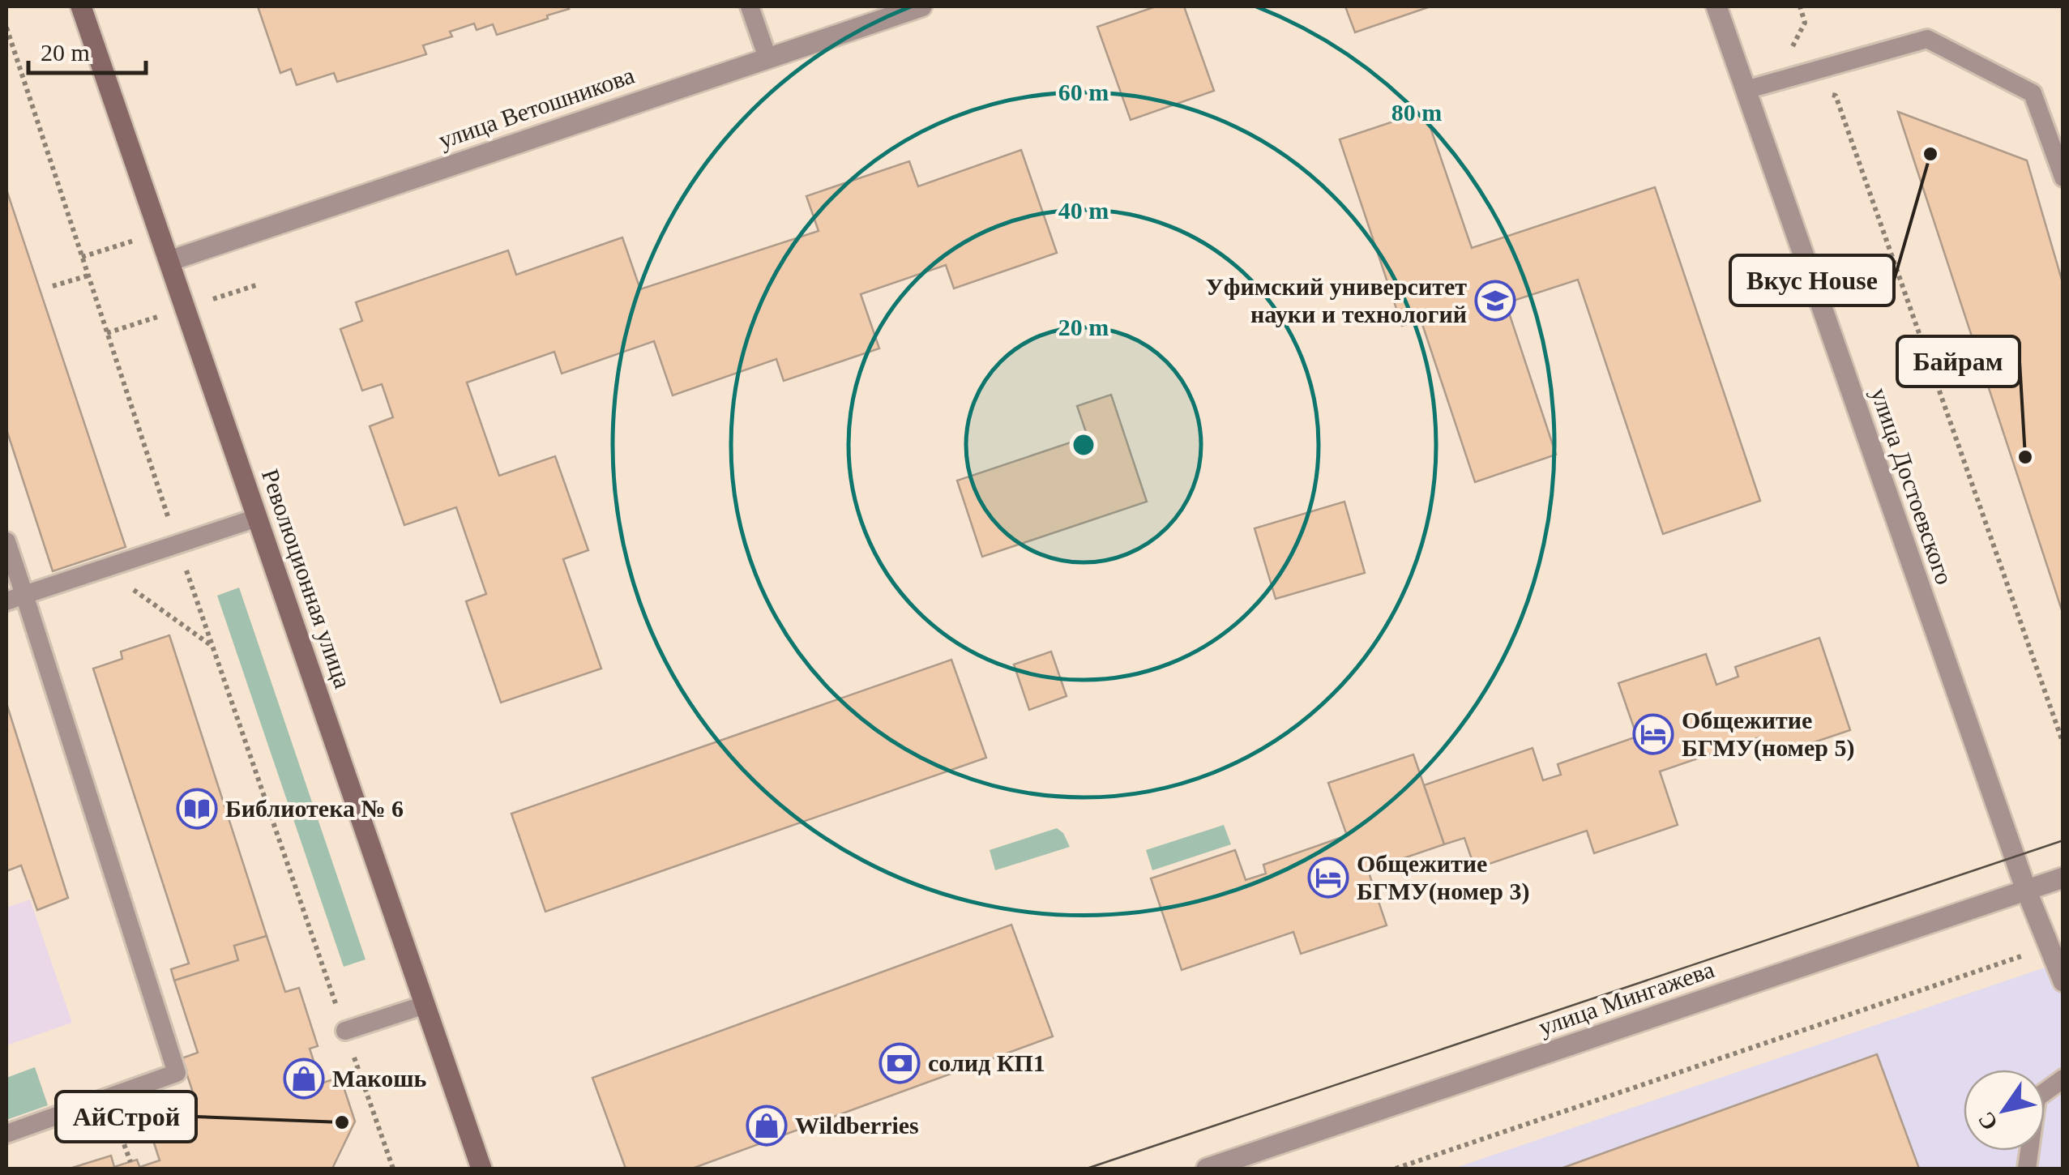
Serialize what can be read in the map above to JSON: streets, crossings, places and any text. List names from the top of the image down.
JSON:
{
  "streets": {
    "main road": ["Революционная улица"],
    "street": ["улица Ветошникова", "улица Достоевского", "улица Мингажева"]
  },
  "crossings": [
    ["улица Ветошникова", "Революционная улица"],
    ["улица Достоевского", "улица Мингажева"]
  ],
  "places": {
    "other": ["Вкус House", "Байрам", "АйСтрой"],
    "school or university": ["Уфимский университет науки и технологий"],
    "hotel": ["Общежитие БГМУ(номер 5)", "Общежитие БГМУ(номер 3)"],
    "library": ["Библиотека № 6"],
    "bank": ["солид КП1"],
    "shop": ["Макошь", "Wildberries"]
  },
  "scale_bar": "20 m",
  "north": "bottom left",
  "rings": [
    "60 m",
    "80 m",
    "40 m",
    "20 m"
  ]
}
